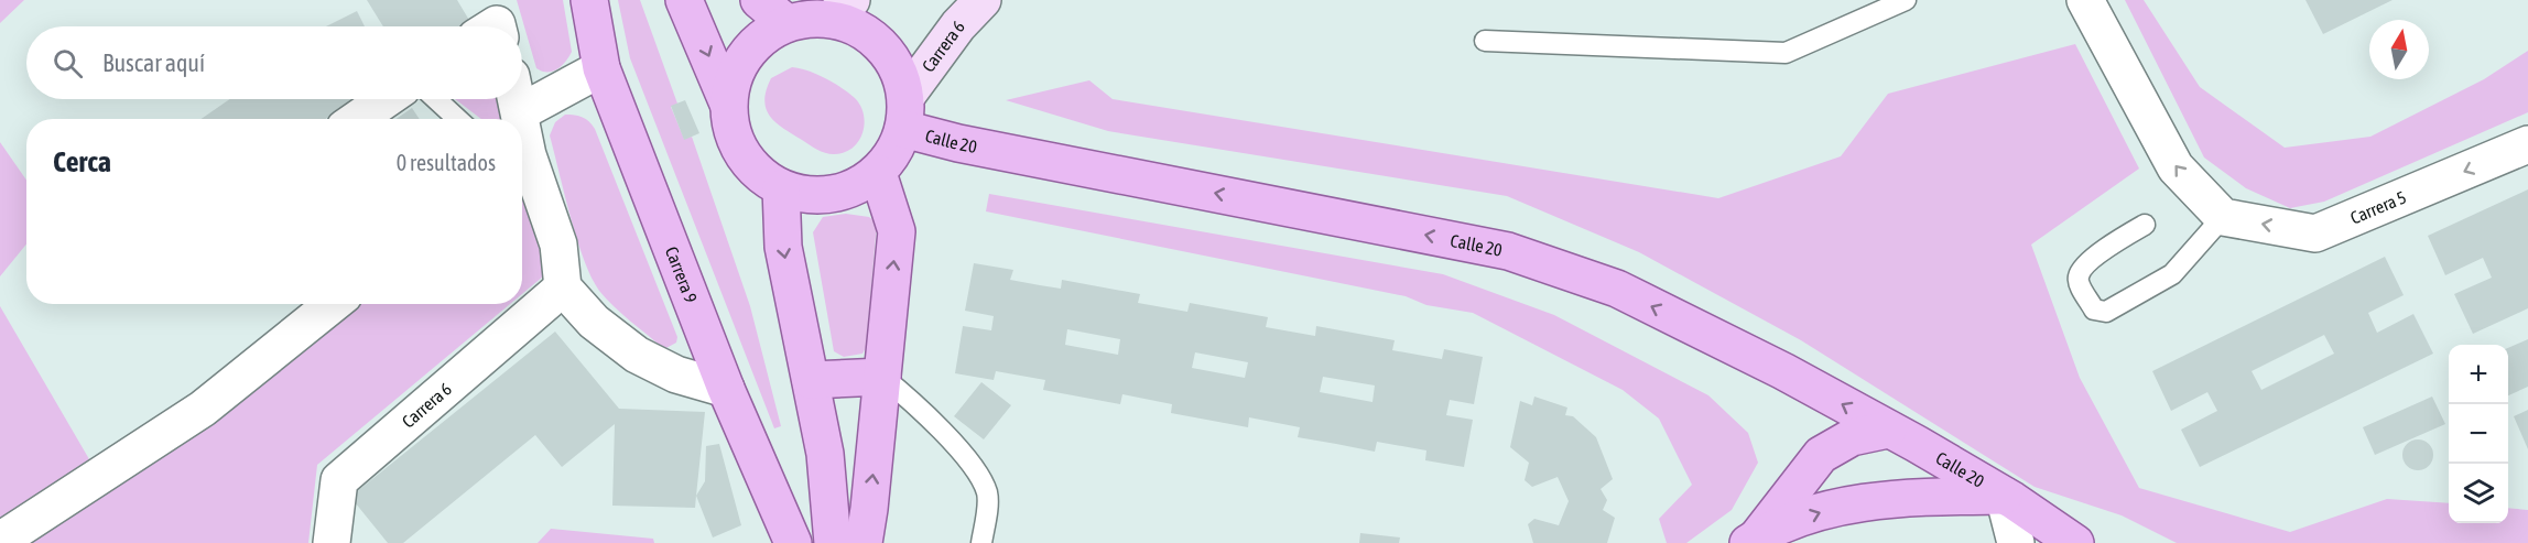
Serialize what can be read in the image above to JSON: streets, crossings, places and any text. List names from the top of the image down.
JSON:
{
  "streets": {
    "main road": ["Carrera 6", "Calle 20", "Carrera 9"],
    "street": ["Carrera 5"]
  },
  "crossings": [
    ["Carrera 6", "Calle 20"]
  ],
  "one_way": ["Calle 20", "Carrera 5"],
  "north": "top",
  "page": {
    "search": "Buscar aquí",
    "heading": ["Cerca", "0 resultados"],
    "map_buttons": ["+", "−"]
  }
}
